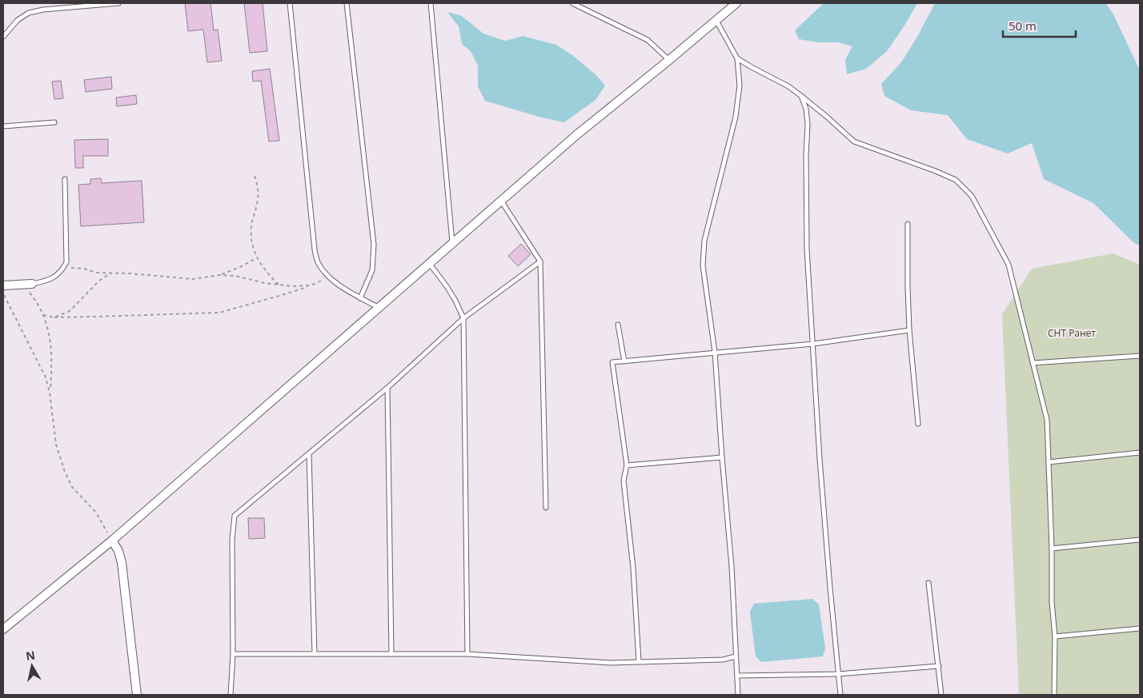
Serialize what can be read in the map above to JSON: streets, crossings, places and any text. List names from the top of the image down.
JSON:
{
  "parks": ["СНТ Ранет"],
  "scale_bar": "50 m",
  "north": "top"
}
